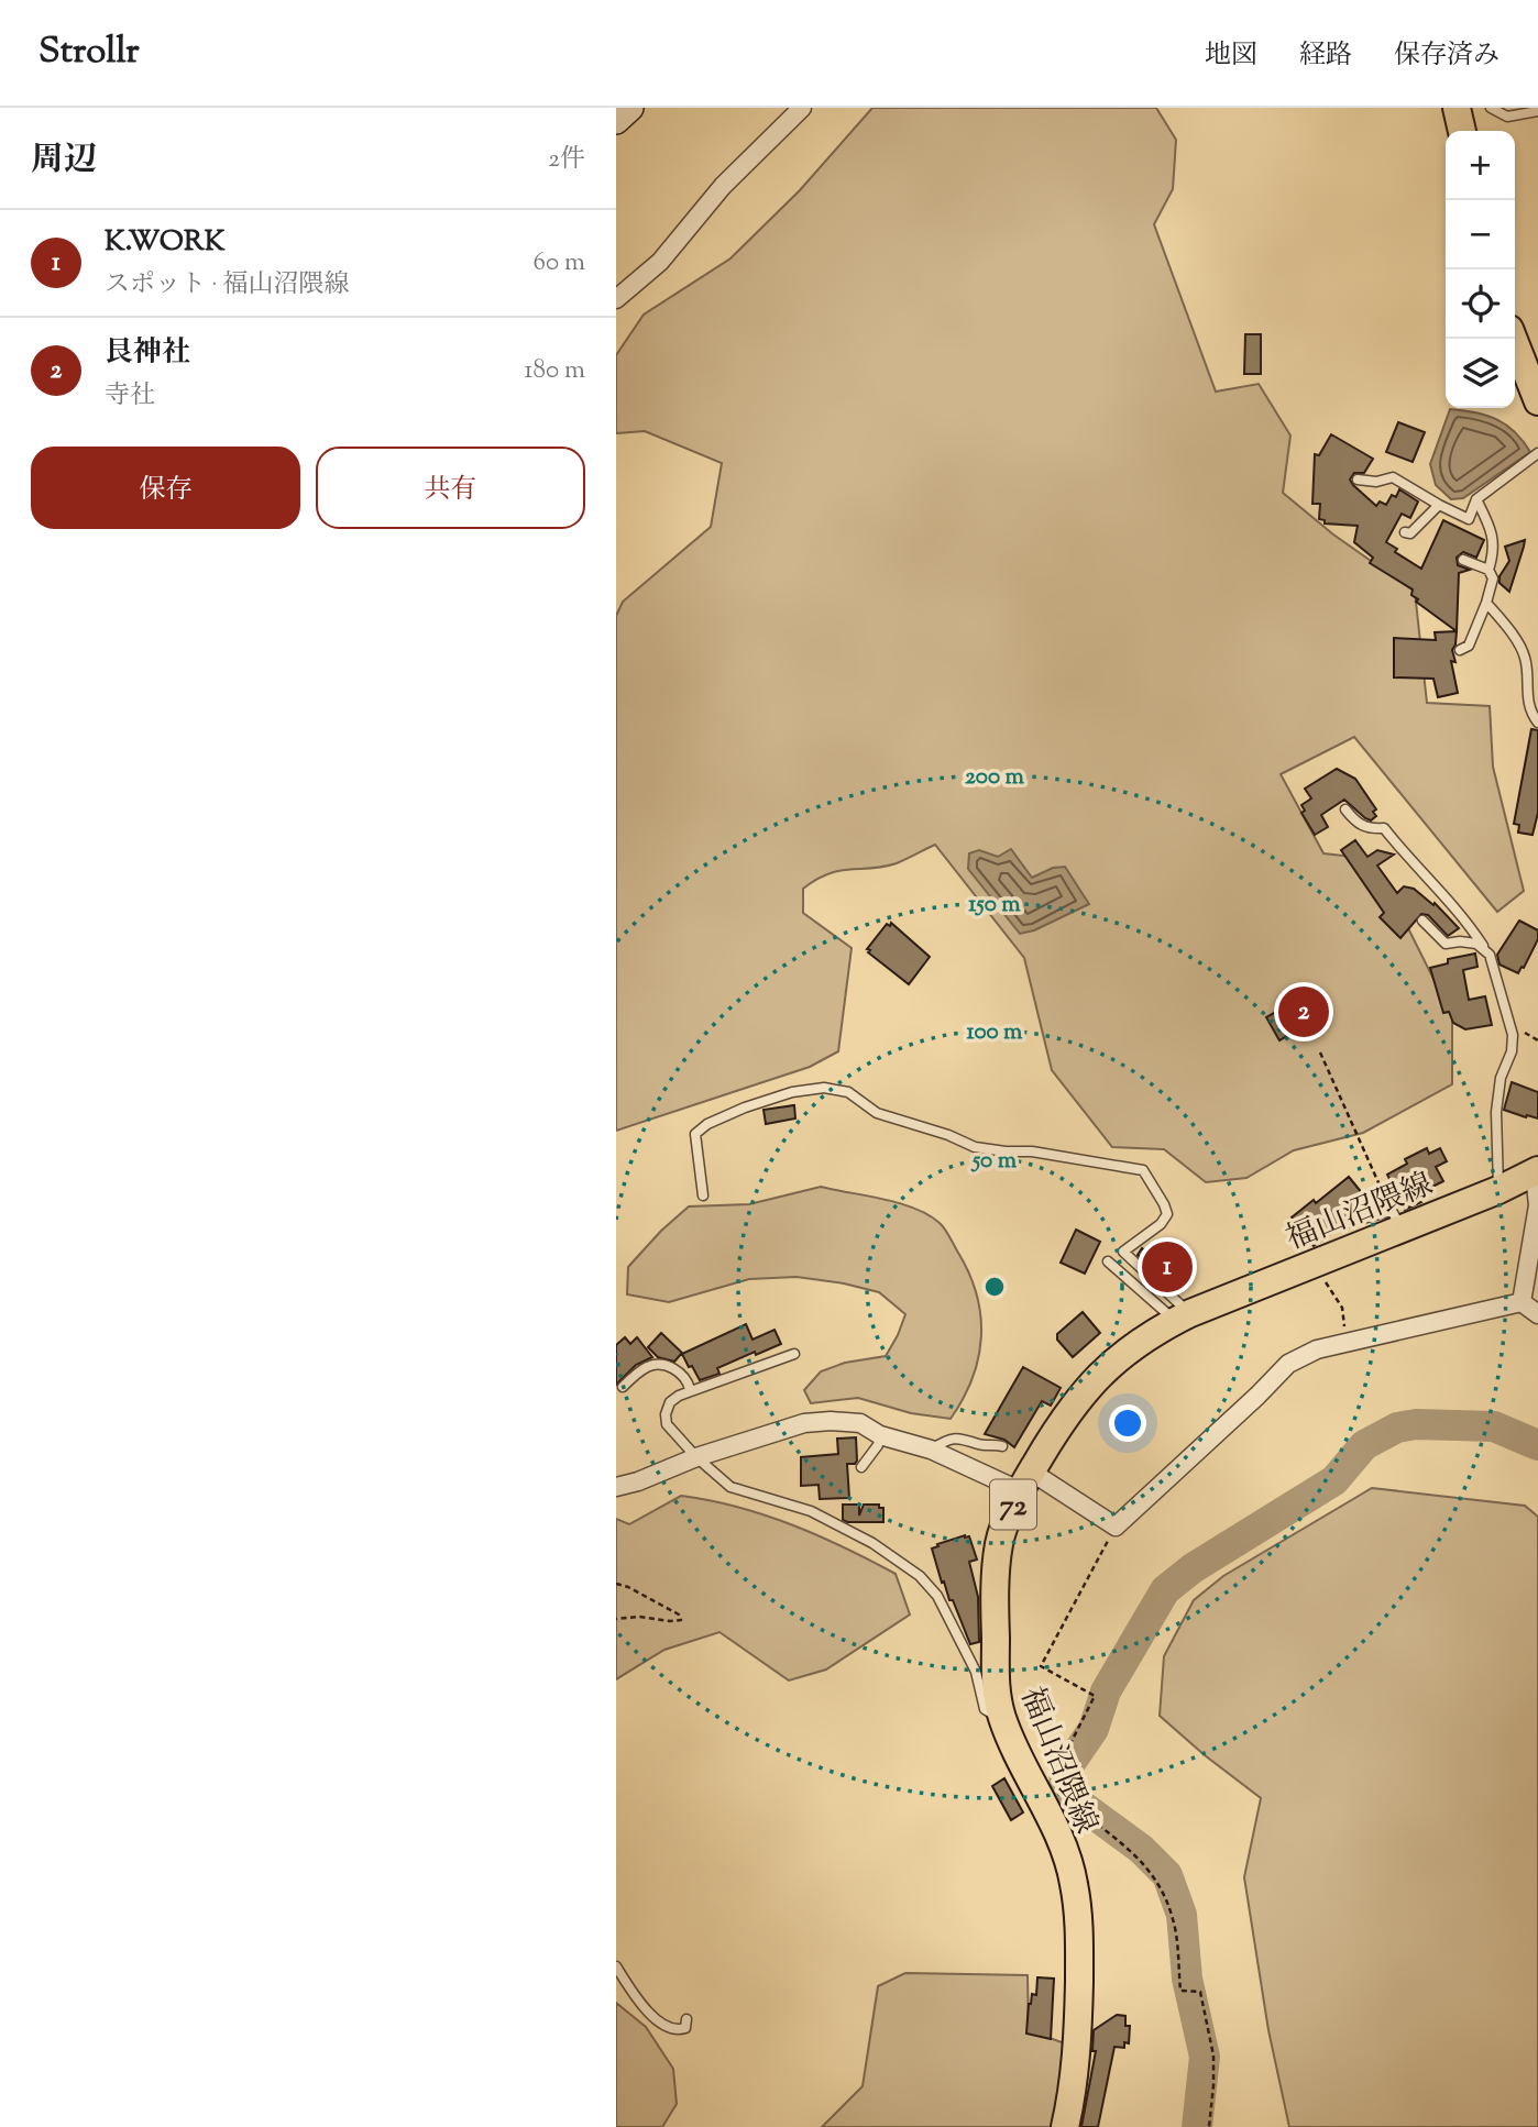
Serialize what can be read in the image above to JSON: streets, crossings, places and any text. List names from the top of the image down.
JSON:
{
  "streets": {
    "main road": ["福山沼隈線", "72"]
  },
  "page": {
    "header": "Strollr",
    "nav": ["地図", "経路", "保存済み"],
    "heading": ["周辺", "2件"],
    "map_buttons": ["+", "−"],
    "list": [
      {
        "mark": "1",
        "name": "K.WORK",
        "note": "スポット · 福山沼隈線",
        "value": "60 m"
      },
      {
        "mark": "2",
        "name": "艮神社",
        "note": "寺社",
        "value": "180 m"
      }
    ],
    "buttons": ["保存", "共有"],
    "pins": ["2", "1"]
  },
  "rings": [
    "200 m",
    "150 m",
    "100 m",
    "50 m"
  ]
}
